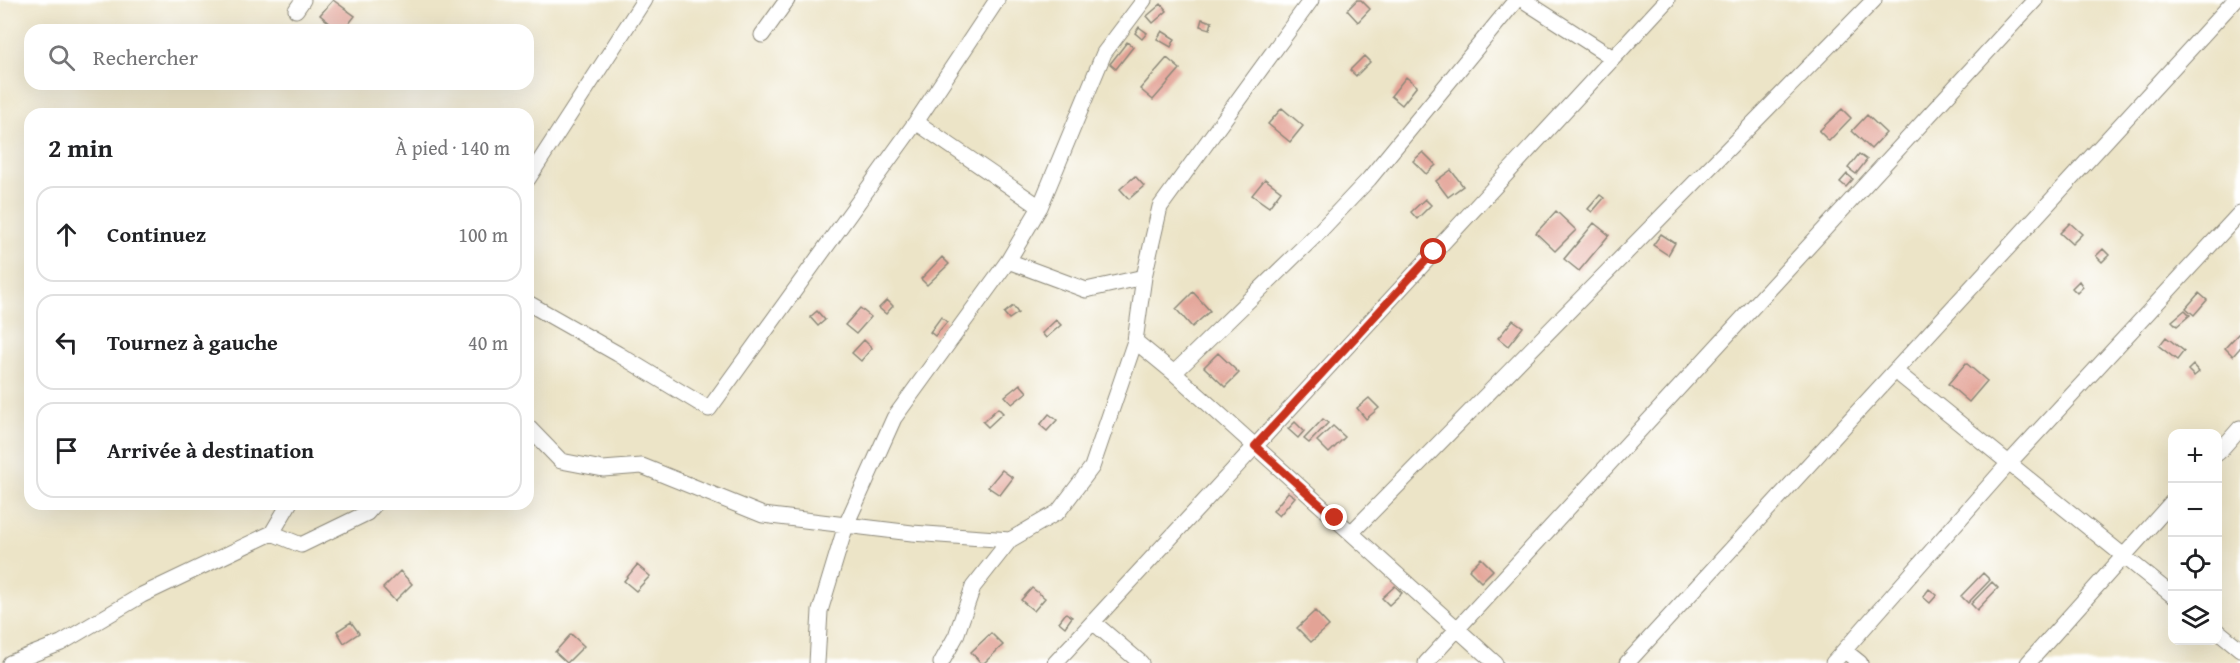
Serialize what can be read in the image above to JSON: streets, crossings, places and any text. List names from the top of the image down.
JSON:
{
  "page": {
    "search": "Rechercher",
    "heading": ["2 min", "À pied · 140 m"],
    "list": [
      ["Continuez", "100 m"],
      ["Tournez à gauche", "40 m"],
      "Arrivée à destination"
    ],
    "map_buttons": ["+", "−"]
  }
}
